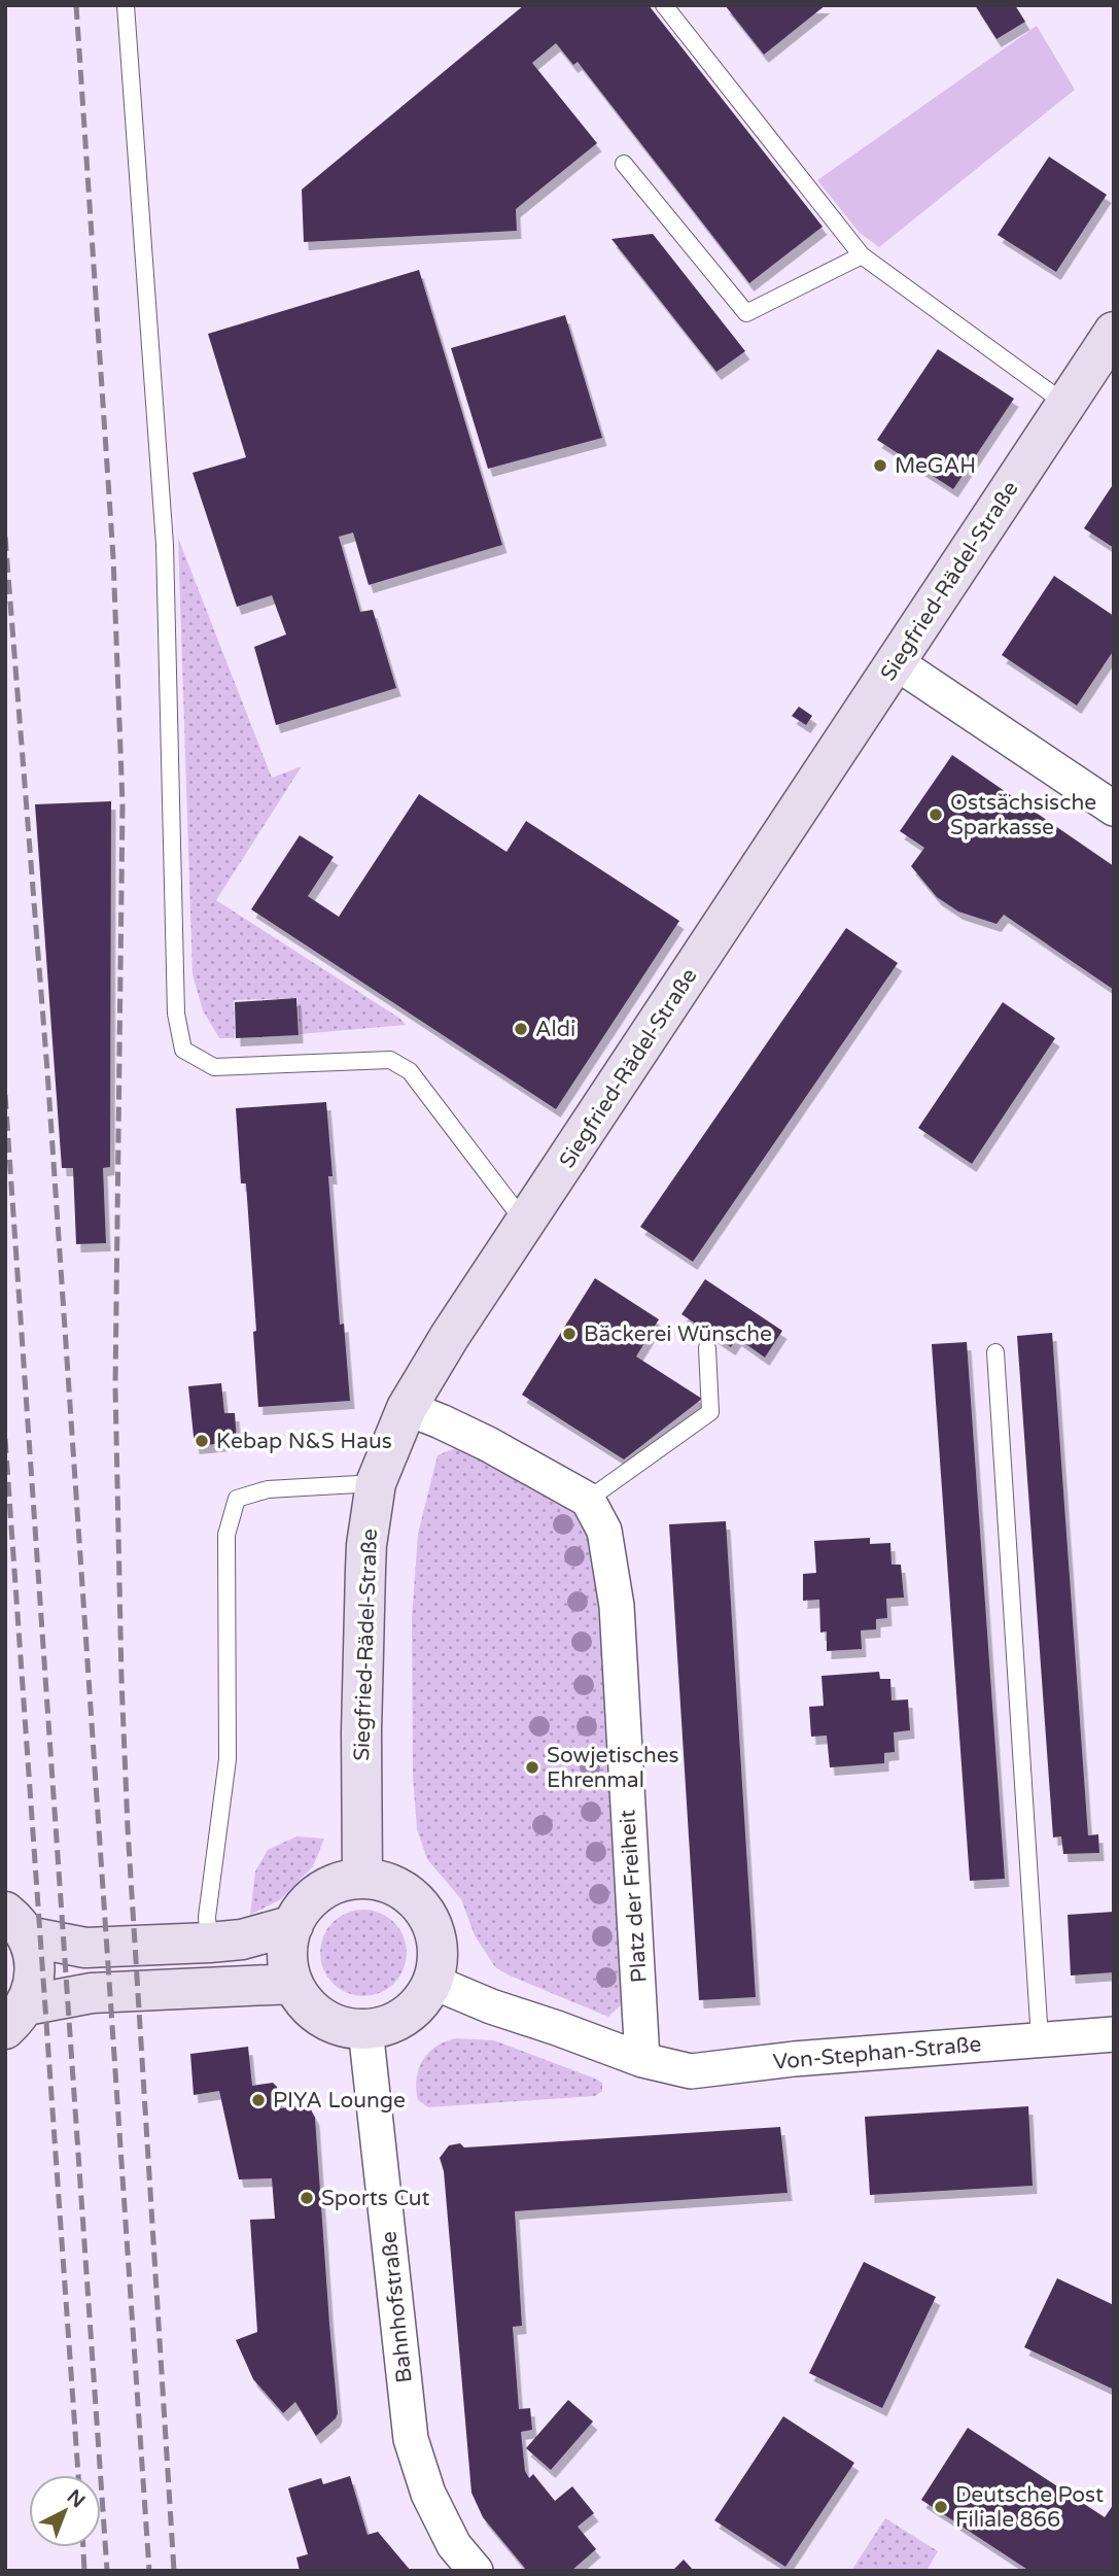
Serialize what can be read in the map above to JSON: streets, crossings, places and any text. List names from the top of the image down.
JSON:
{
  "streets": {
    "street": [
      "Siegfried-Rädel-Straße",
      "Platz der Freiheit",
      "Von-Stephan-Straße",
      "Bahnhofstraße"
    ]
  },
  "crossings": [
    ["Siegfried-Rädel-Straße", "Bahnhofstraße"],
    ["Platz der Freiheit", "Von-Stephan-Straße"]
  ],
  "places": [
    "MeGAH",
    "Ostsächsische Sparkasse",
    "Aldi",
    "Bäckerei Wünsche",
    "Kebap N&S Haus",
    "Sowjetisches Ehrenmal",
    "PIYA Lounge",
    "Sports Cut",
    "Deutsche Post Filiale 866"
  ],
  "north": "top right"
}
